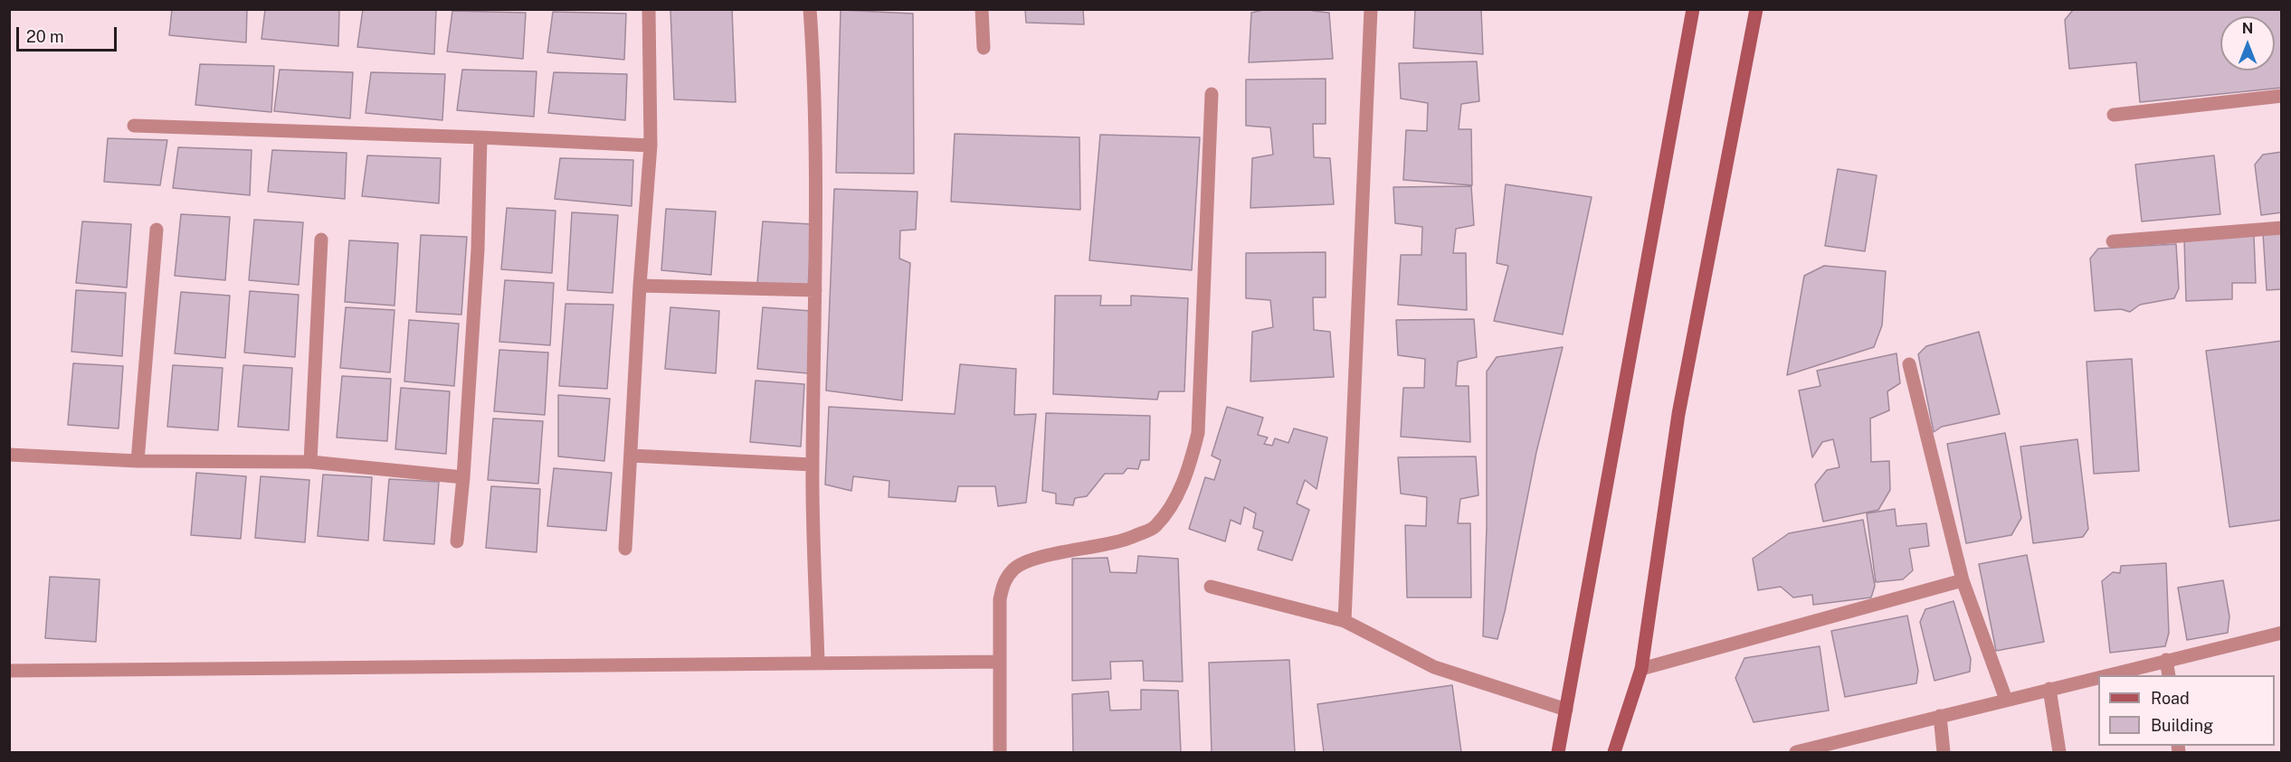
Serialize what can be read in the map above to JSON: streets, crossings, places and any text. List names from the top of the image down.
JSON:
{
  "legend": ["Road", "Building"],
  "scale_bar": "20 m",
  "north": "top"
}
